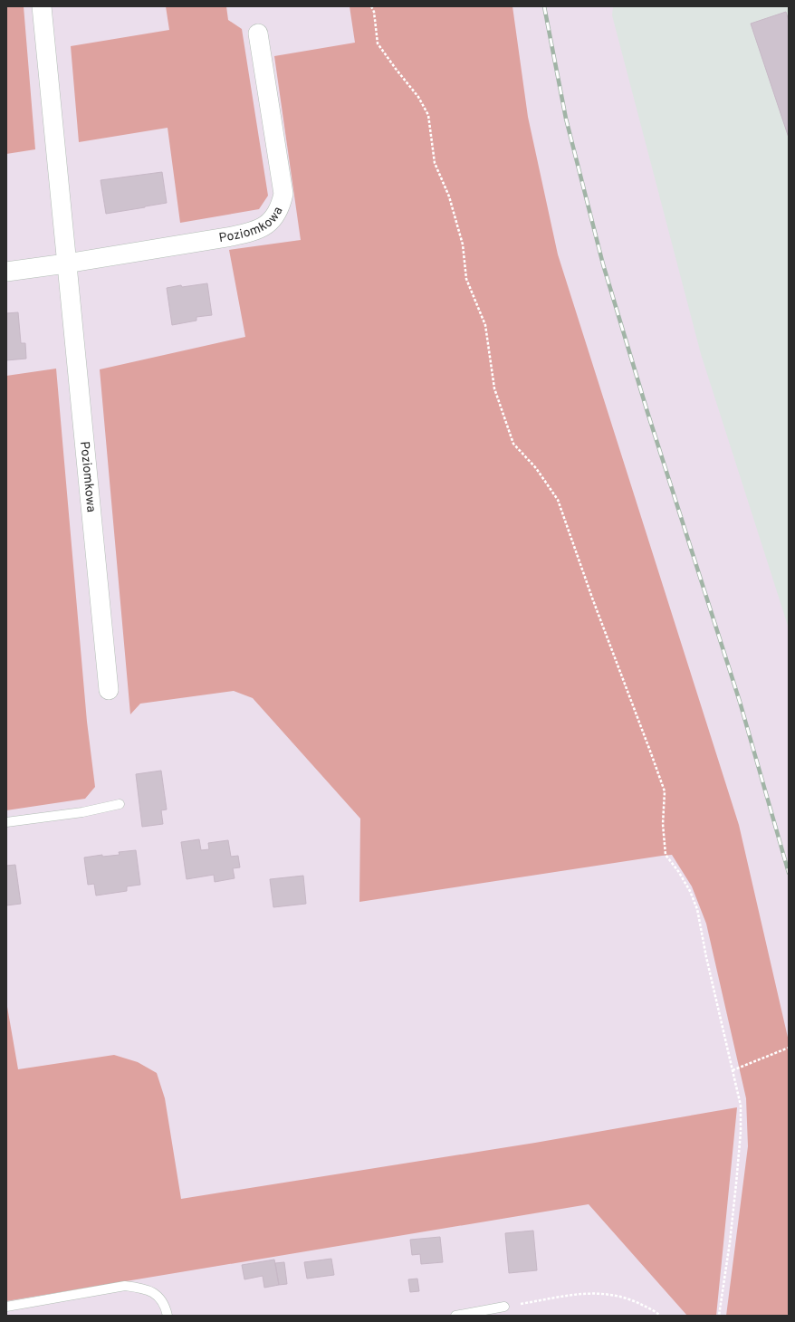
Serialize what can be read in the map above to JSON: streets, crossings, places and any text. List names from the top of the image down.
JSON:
{
  "streets": {
    "street": ["Poziomkowa"]
  }
}
